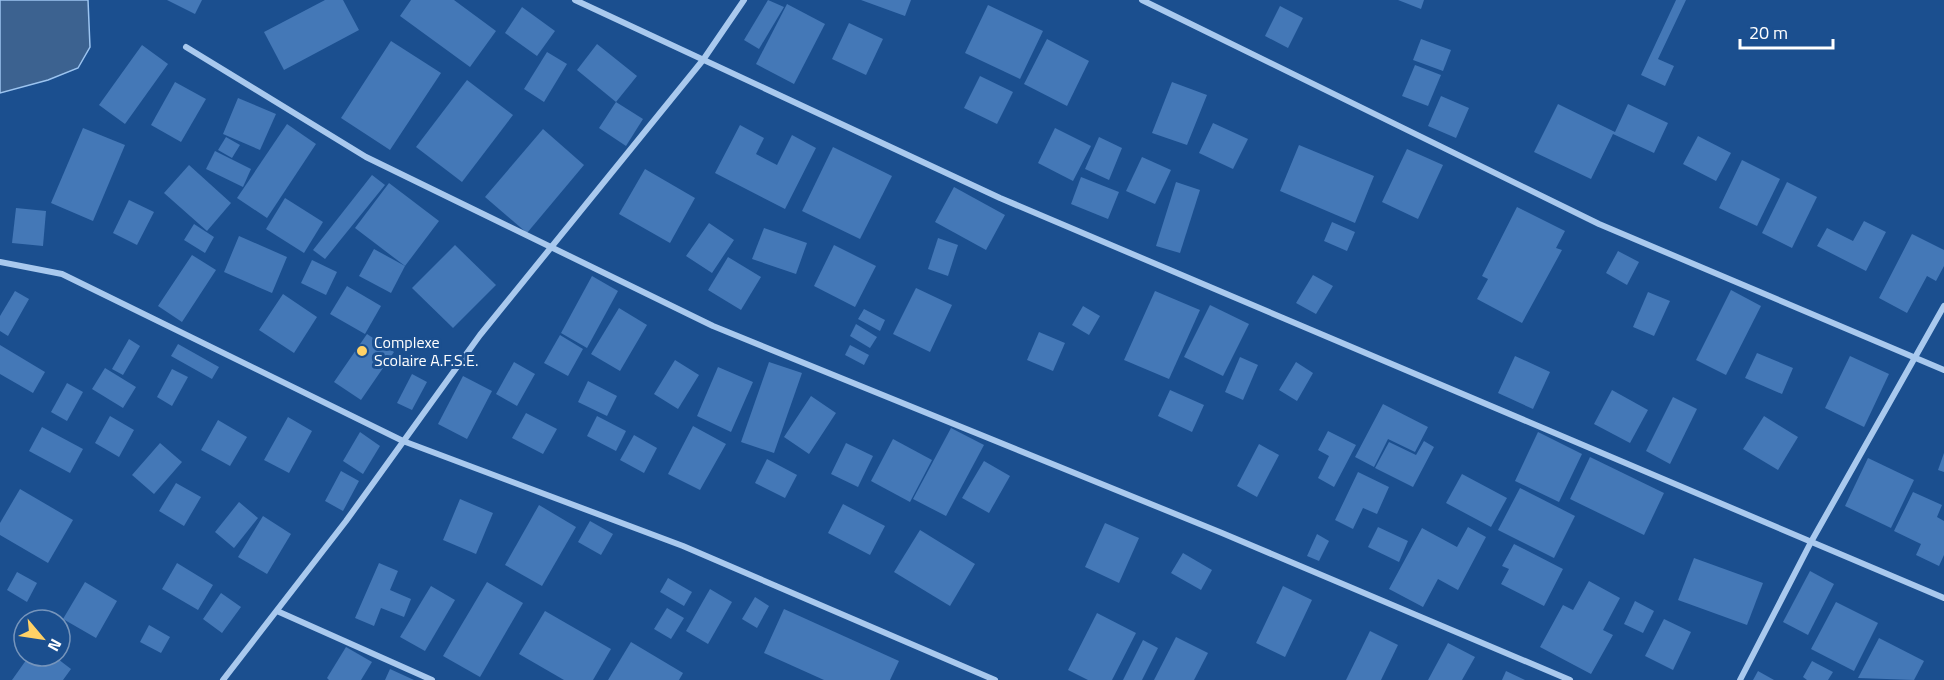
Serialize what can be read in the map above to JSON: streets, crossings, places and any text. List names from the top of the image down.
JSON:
{
  "places": ["Complexe Scolaire A.F.S.E."],
  "scale_bar": "20 m",
  "north": "bottom right"
}
